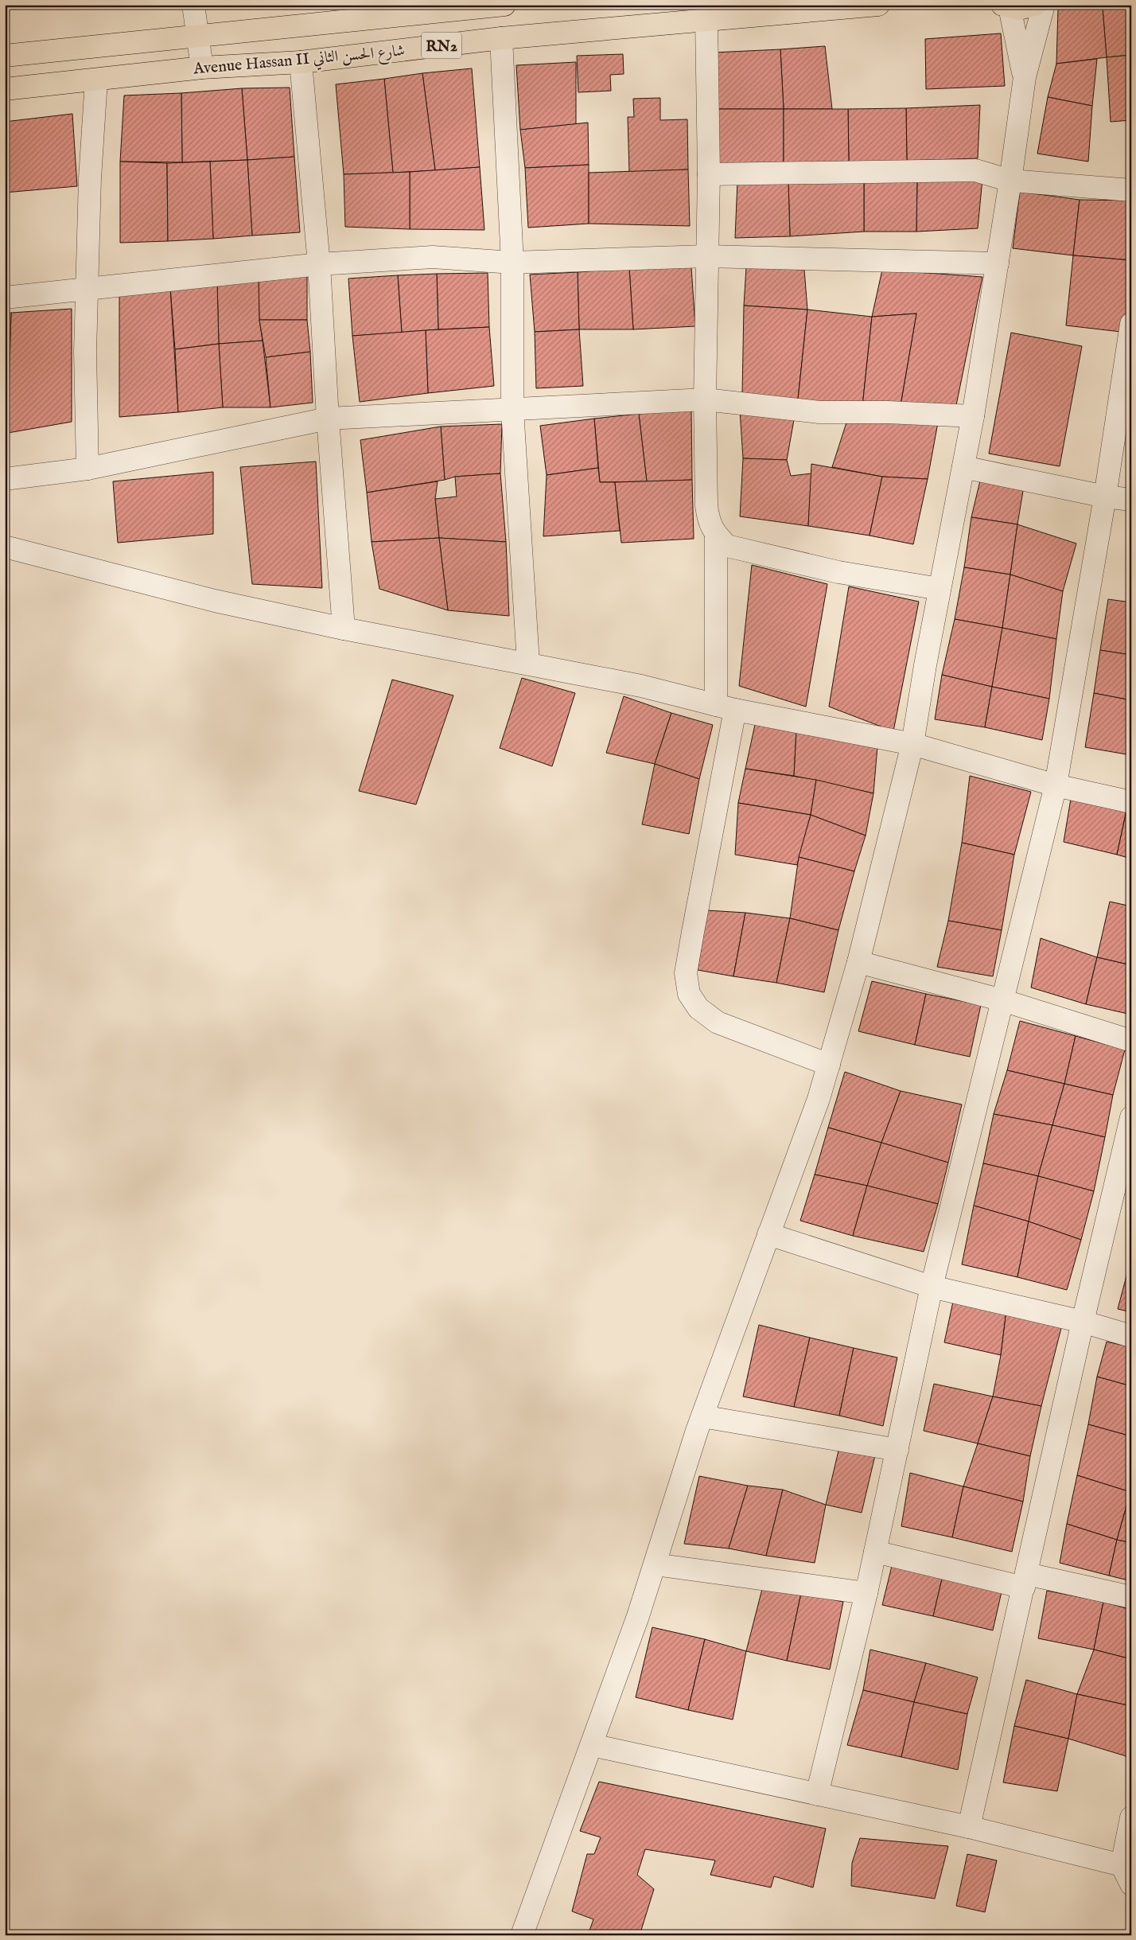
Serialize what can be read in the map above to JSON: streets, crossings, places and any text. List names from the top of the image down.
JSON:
{
  "streets": {
    "main road": ["RN2", "Avenue Hassan II شارع الحسن الثاني"]
  }
}
